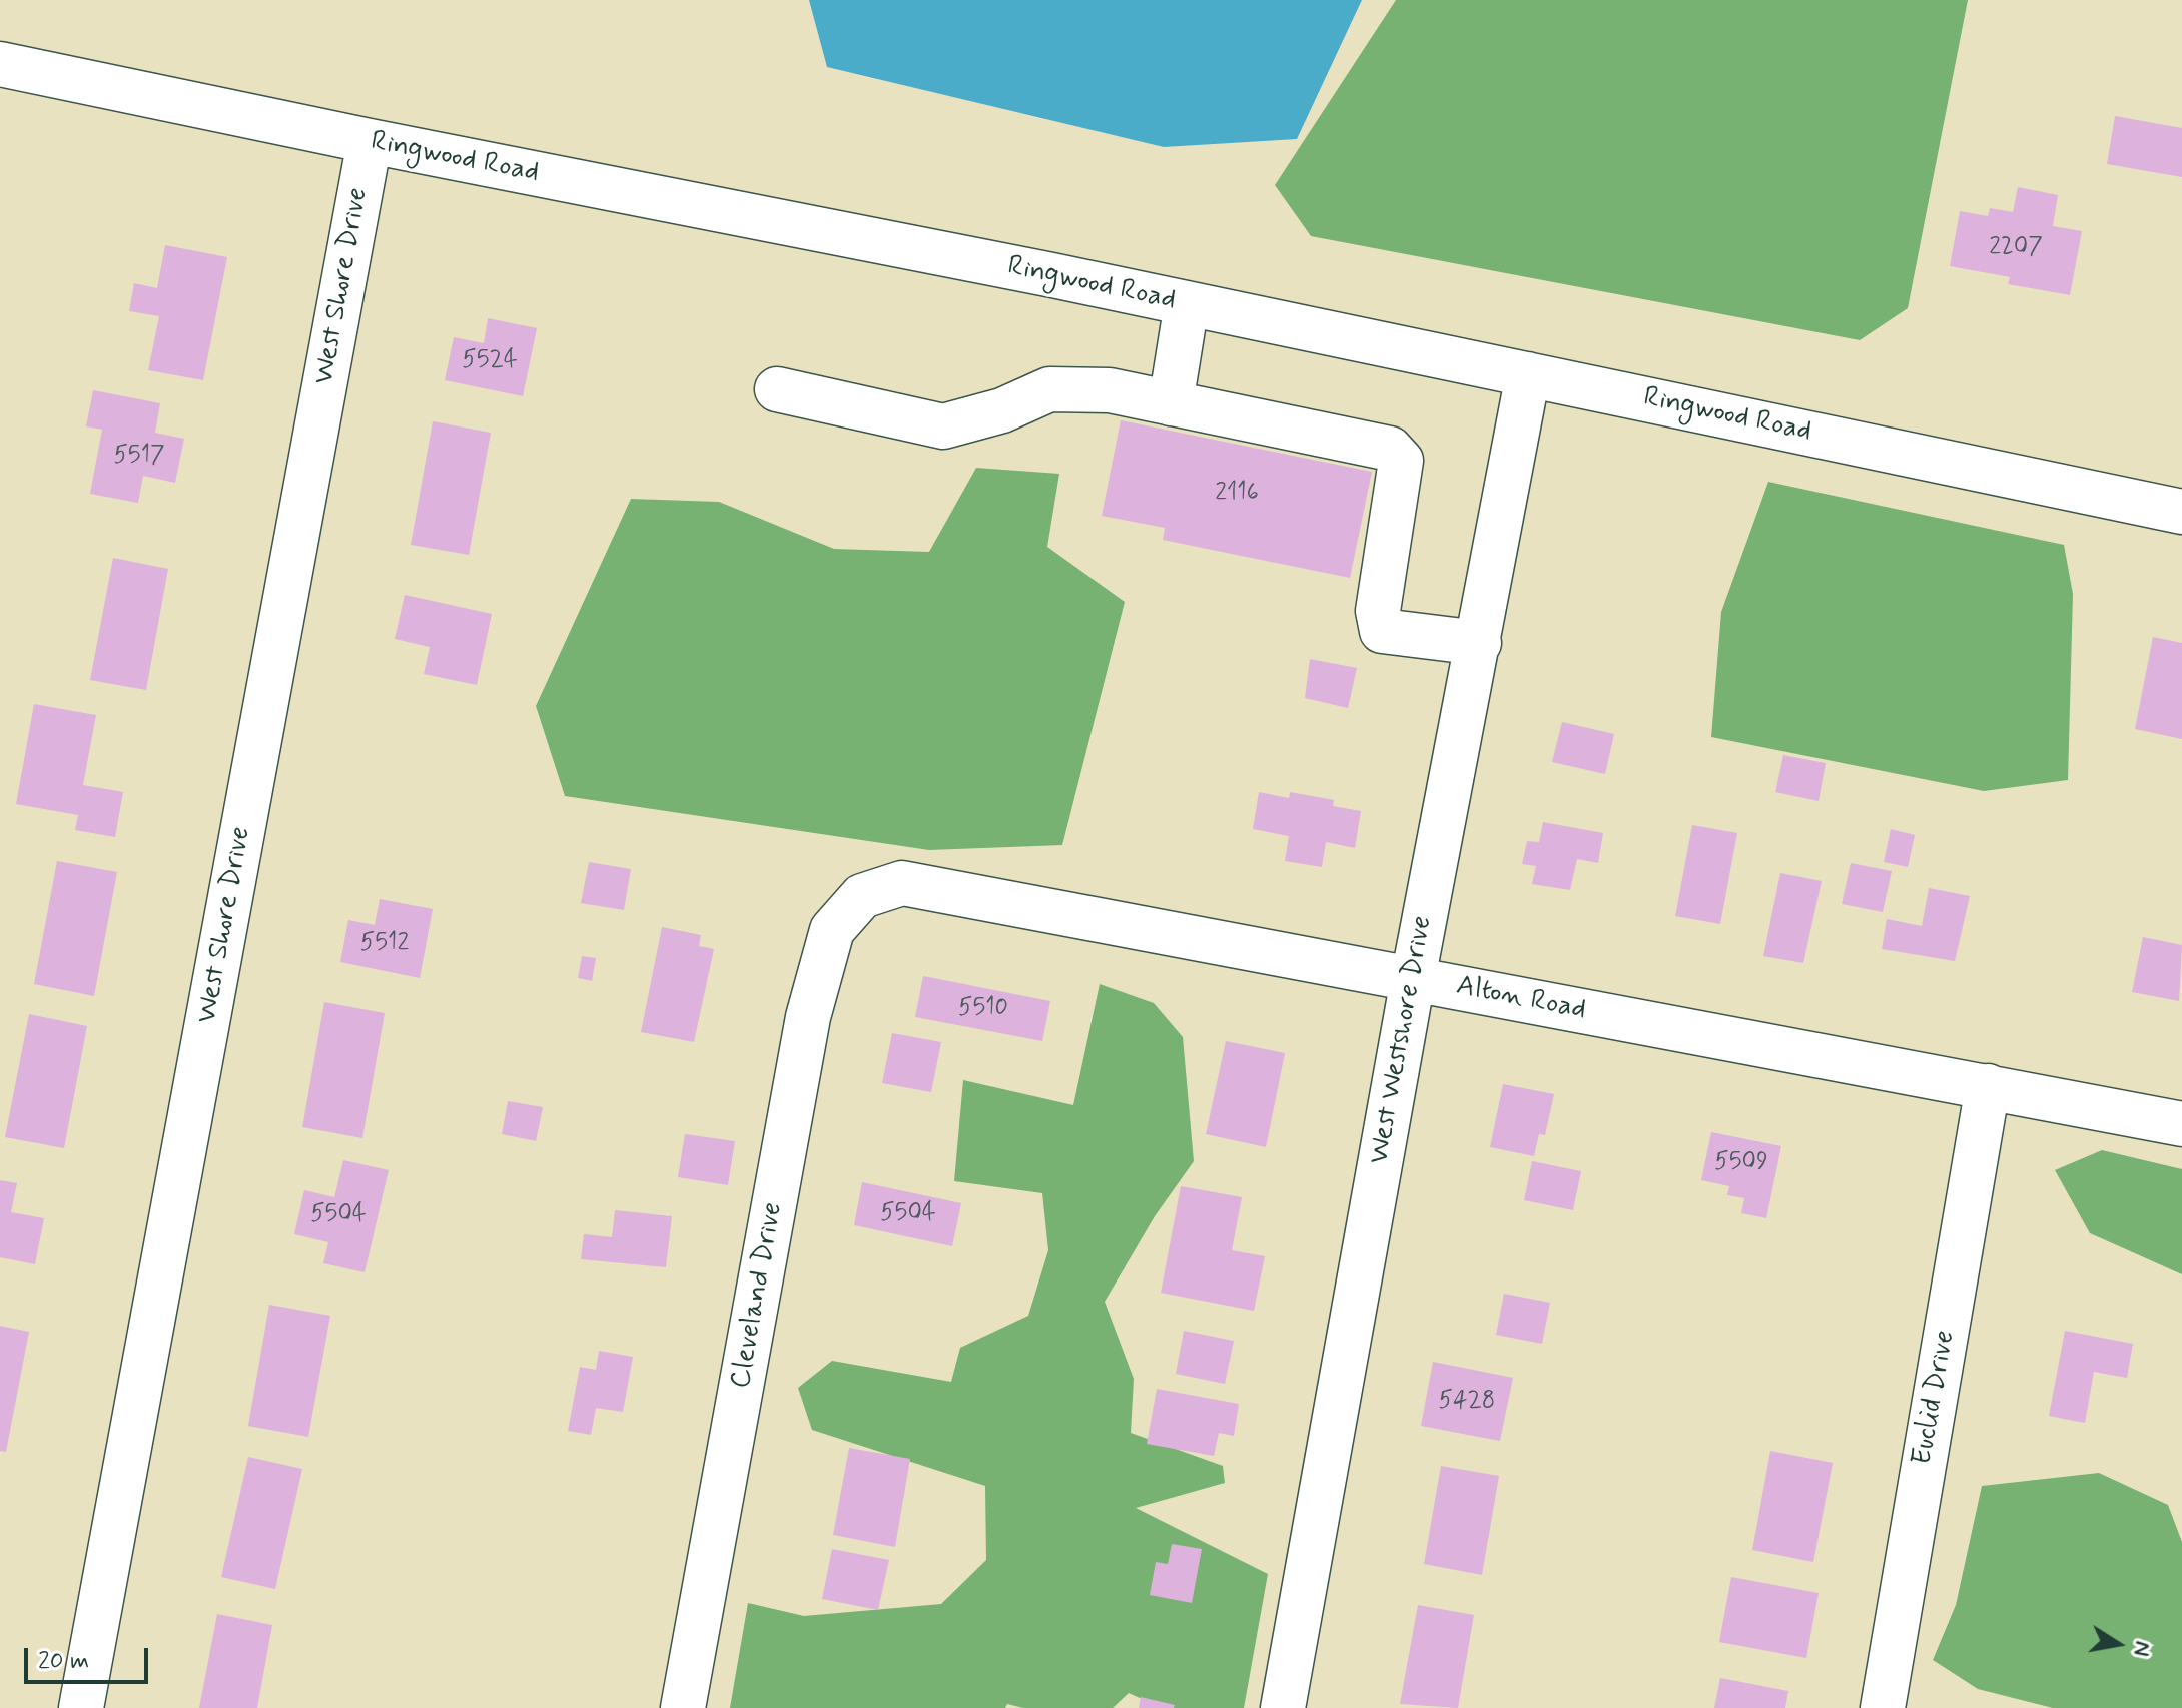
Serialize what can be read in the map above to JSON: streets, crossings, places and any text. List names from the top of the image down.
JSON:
{
  "streets": {
    "street": [
      "Ringwood Road",
      "West Shore Drive",
      "Alton Road",
      "West Westshore Drive",
      "Cleveland Drive",
      "Euclid Drive"
    ]
  },
  "crossings": [
    ["Ringwood Road", "West Shore Drive"],
    ["Ringwood Road", "West Westshore Drive"],
    ["Alton Road", "West Westshore Drive"],
    ["Alton Road", "Cleveland Drive"],
    ["Alton Road", "Euclid Drive"]
  ],
  "house_numbers": [
    "2207",
    "5524",
    "5517",
    "2116",
    "5512",
    "5510",
    "5509",
    "5504",
    "5504",
    "5428"
  ],
  "scale_bar": "20 m",
  "north": "right"
}
